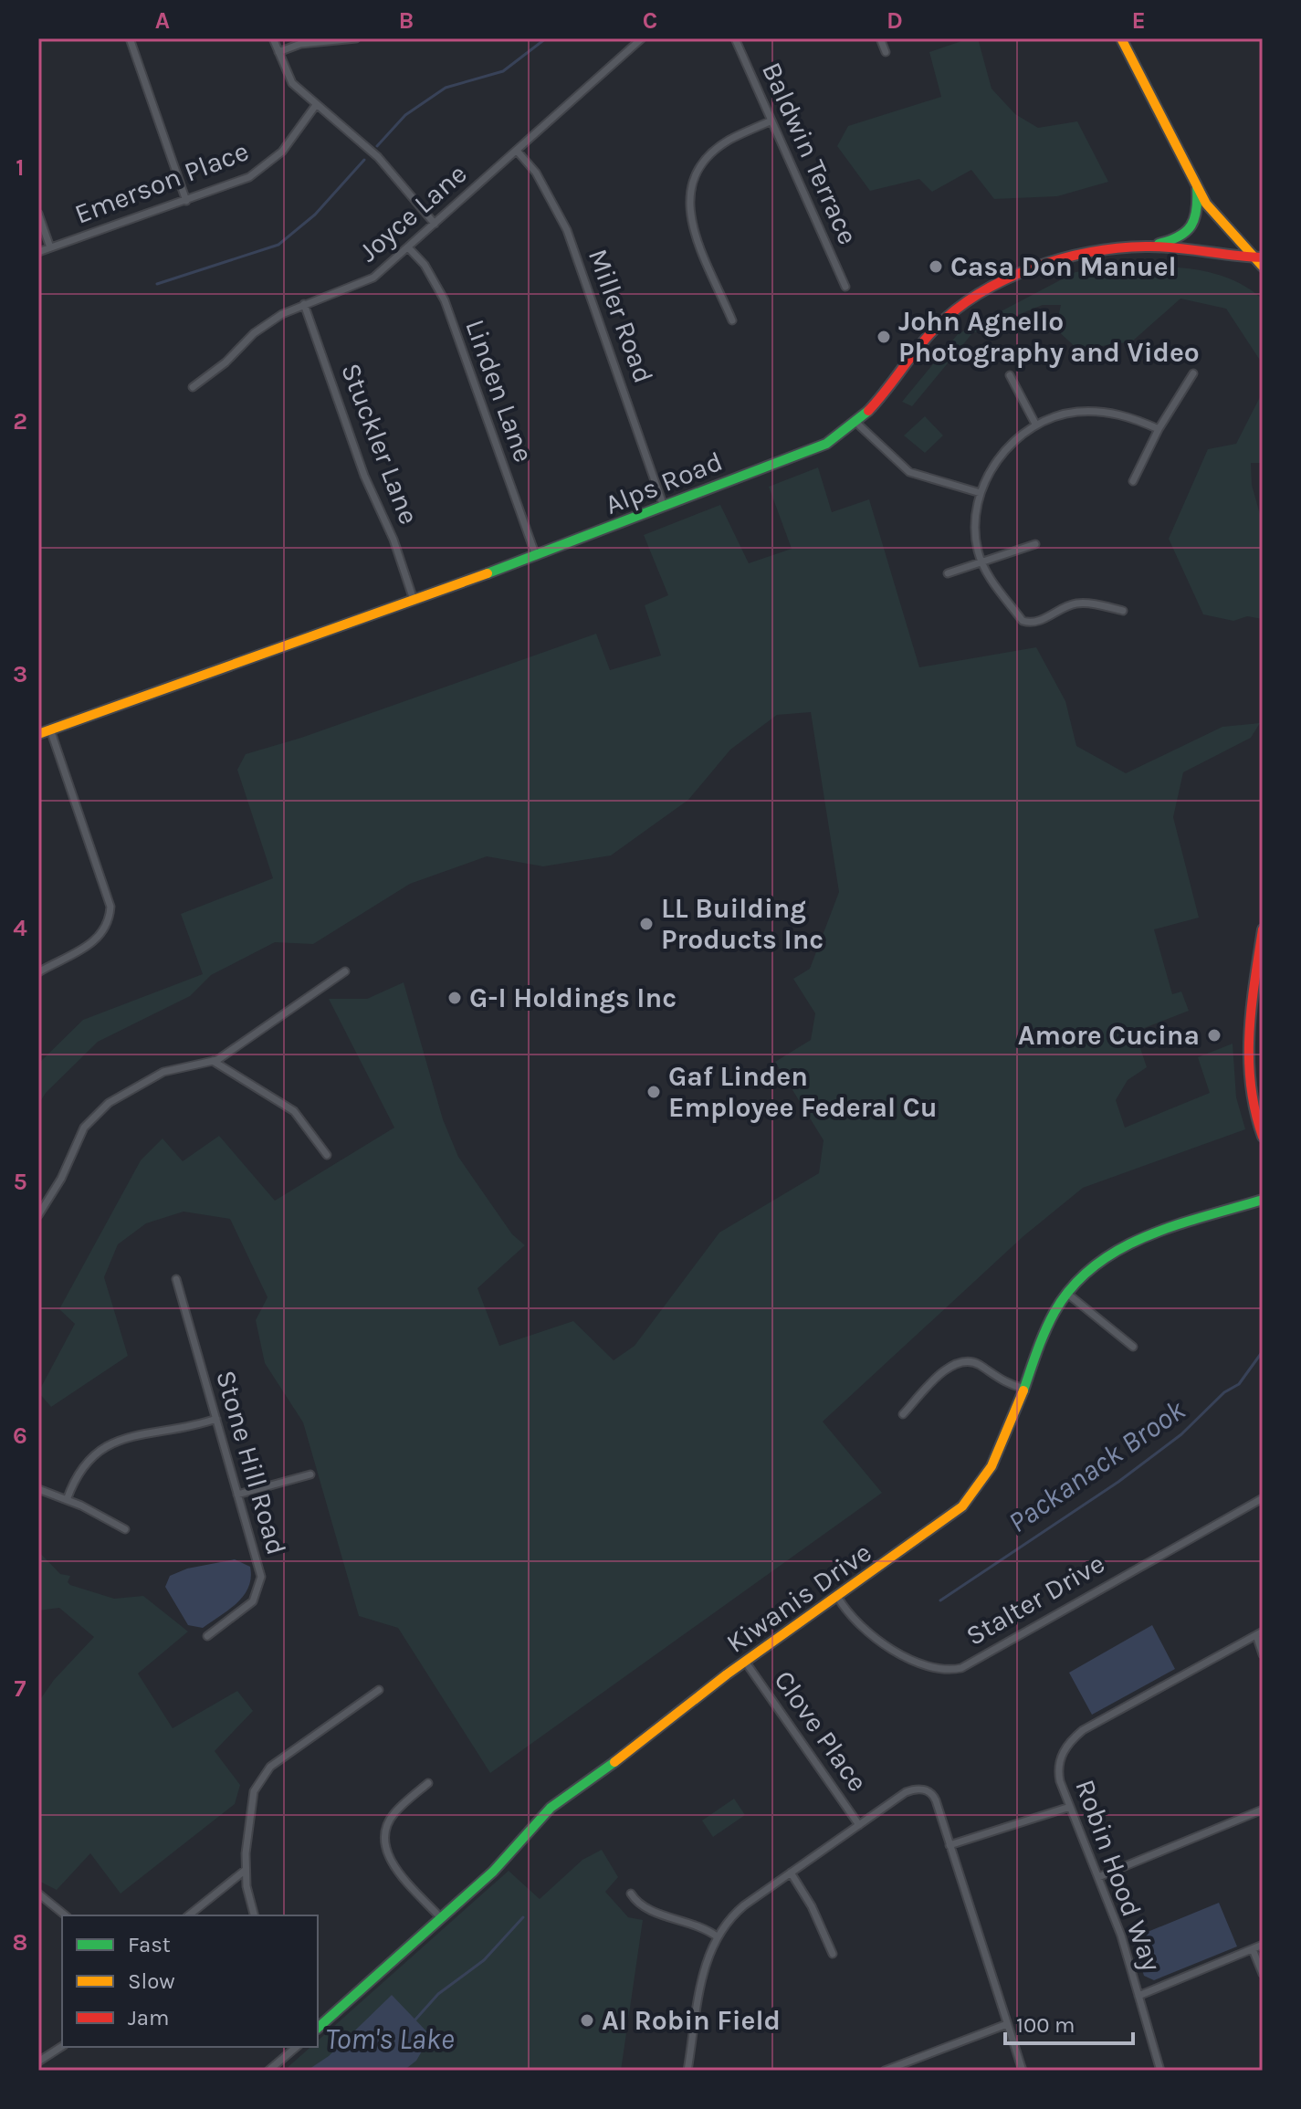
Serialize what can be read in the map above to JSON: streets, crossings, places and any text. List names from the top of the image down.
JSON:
{
  "streets": {
    "main road": ["Alps Road", "Kiwanis Drive"],
    "street": [
      "Baldwin Terrace",
      "Emerson Place",
      "Joyce Lane",
      "Miller Road",
      "Linden Lane",
      "Stuckler Lane",
      "Stone Hill Road",
      "Stalter Drive",
      "Clove Place",
      "Robin Hood Way"
    ]
  },
  "crossings": [
    ["Joyce Lane", "Miller Road"],
    ["Joyce Lane", "Linden Lane"],
    ["Joyce Lane", "Stuckler Lane"],
    ["Miller Road", "Alps Road"],
    ["Linden Lane", "Alps Road"],
    ["Stuckler Lane", "Alps Road"],
    ["Kiwanis Drive", "Stalter Drive"],
    ["Kiwanis Drive", "Clove Place"]
  ],
  "water": ["Packanack Brook", "Tom's Lake"],
  "places": [
    "Casa Don Manuel",
    "John Agnello Photography and Video",
    "LL Building Products Inc",
    "G-I Holdings Inc",
    "Amore Cucina",
    "Gaf Linden Employee Federal Cu",
    "Al Robin Field"
  ],
  "legend": ["Fast", "Slow", "Jam"],
  "scale_bar": "100 m",
  "grid": {
    "columns": [
      "A",
      "B",
      "C",
      "D",
      "E"
    ],
    "rows": [
      "1",
      "2",
      "3",
      "4",
      "5",
      "6",
      "7",
      "8"
    ]
  }
}
